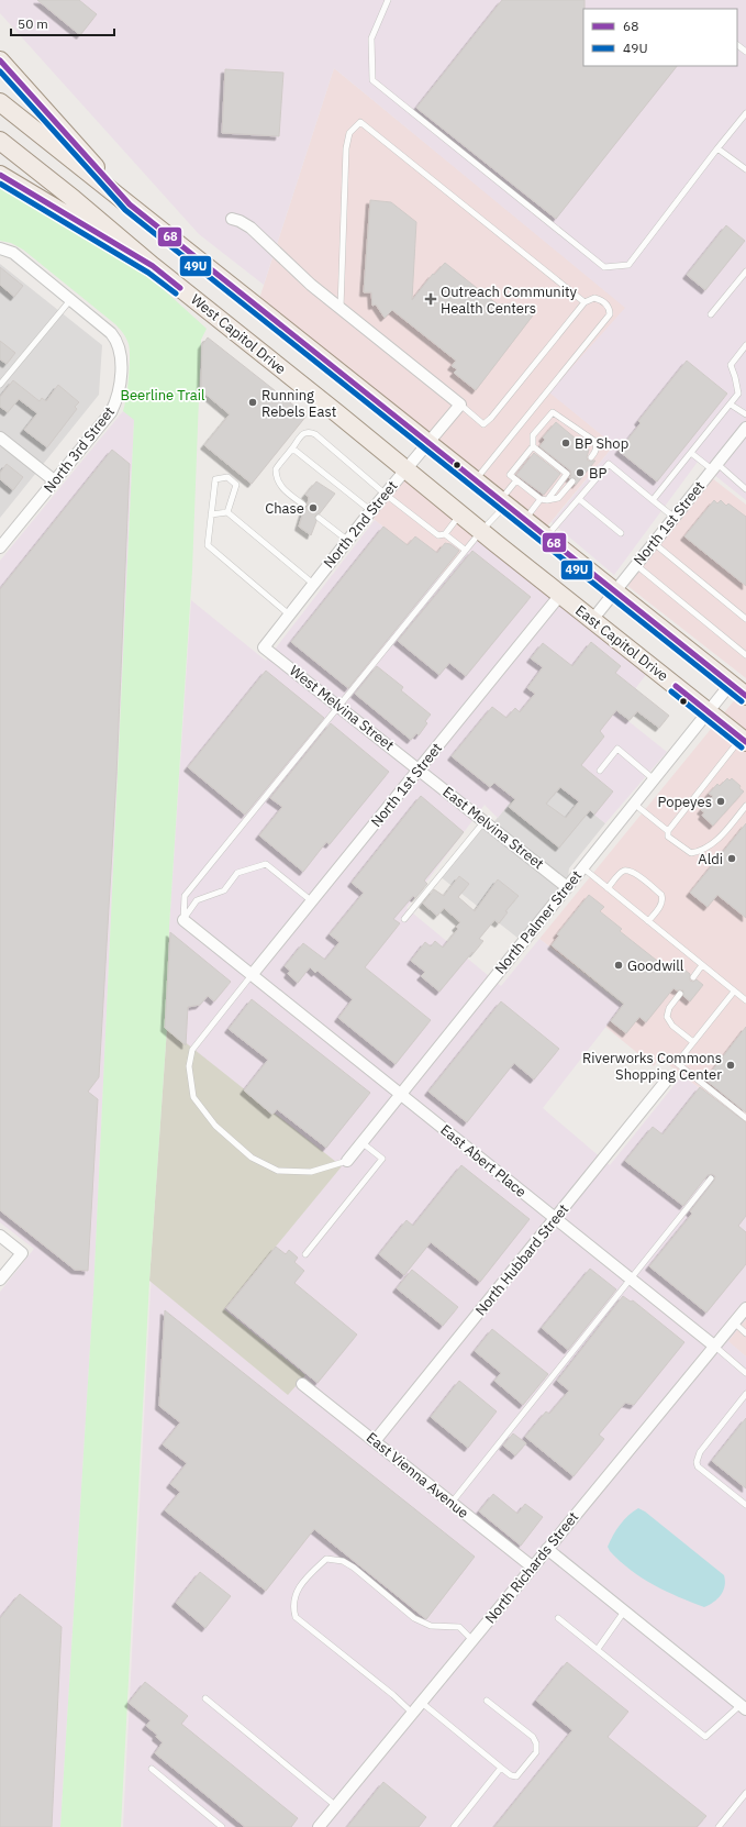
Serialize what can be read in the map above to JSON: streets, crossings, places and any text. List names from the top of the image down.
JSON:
{
  "streets": {
    "main road": ["West Capitol Drive", "East Capitol Drive"],
    "street": [
      "North 3rd Street",
      "North 1st Street",
      "North 2nd Street",
      "West Melvina Street",
      "East Melvina Street",
      "North Palmer Street",
      "East Abert Place",
      "North Hubbard Street",
      "East Vienna Avenue",
      "North Richards Street"
    ]
  },
  "crossings": [
    ["West Capitol Drive", "North 1st Street"],
    ["West Capitol Drive", "North 2nd Street"],
    ["West Capitol Drive", "East Capitol Drive"],
    ["North 1st Street", "East Capitol Drive"],
    ["North 1st Street", "West Melvina Street"],
    ["North 1st Street", "East Melvina Street"],
    ["North 1st Street", "East Abert Place"],
    ["North 2nd Street", "West Melvina Street"],
    ["East Capitol Drive", "North Palmer Street"],
    ["West Melvina Street", "East Melvina Street"],
    ["East Melvina Street", "North Palmer Street"],
    ["North Palmer Street", "East Abert Place"],
    ["East Abert Place", "North Hubbard Street"],
    ["East Abert Place", "North Richards Street"],
    ["North Hubbard Street", "East Vienna Avenue"],
    ["East Vienna Avenue", "North Richards Street"]
  ],
  "parks": ["Beerline Trail"],
  "places": {
    "health": ["Outreach Community Health Centers"],
    "other": [
      "Running Rebels East",
      "BP Shop",
      "BP",
      "Chase",
      "Popeyes",
      "Aldi",
      "Goodwill",
      "Riverworks Commons Shopping Center"
    ]
  },
  "lines": ["transit line 68", "transit line 49U"],
  "legend": ["68", "49U"],
  "scale_bar": "50 m"
}
